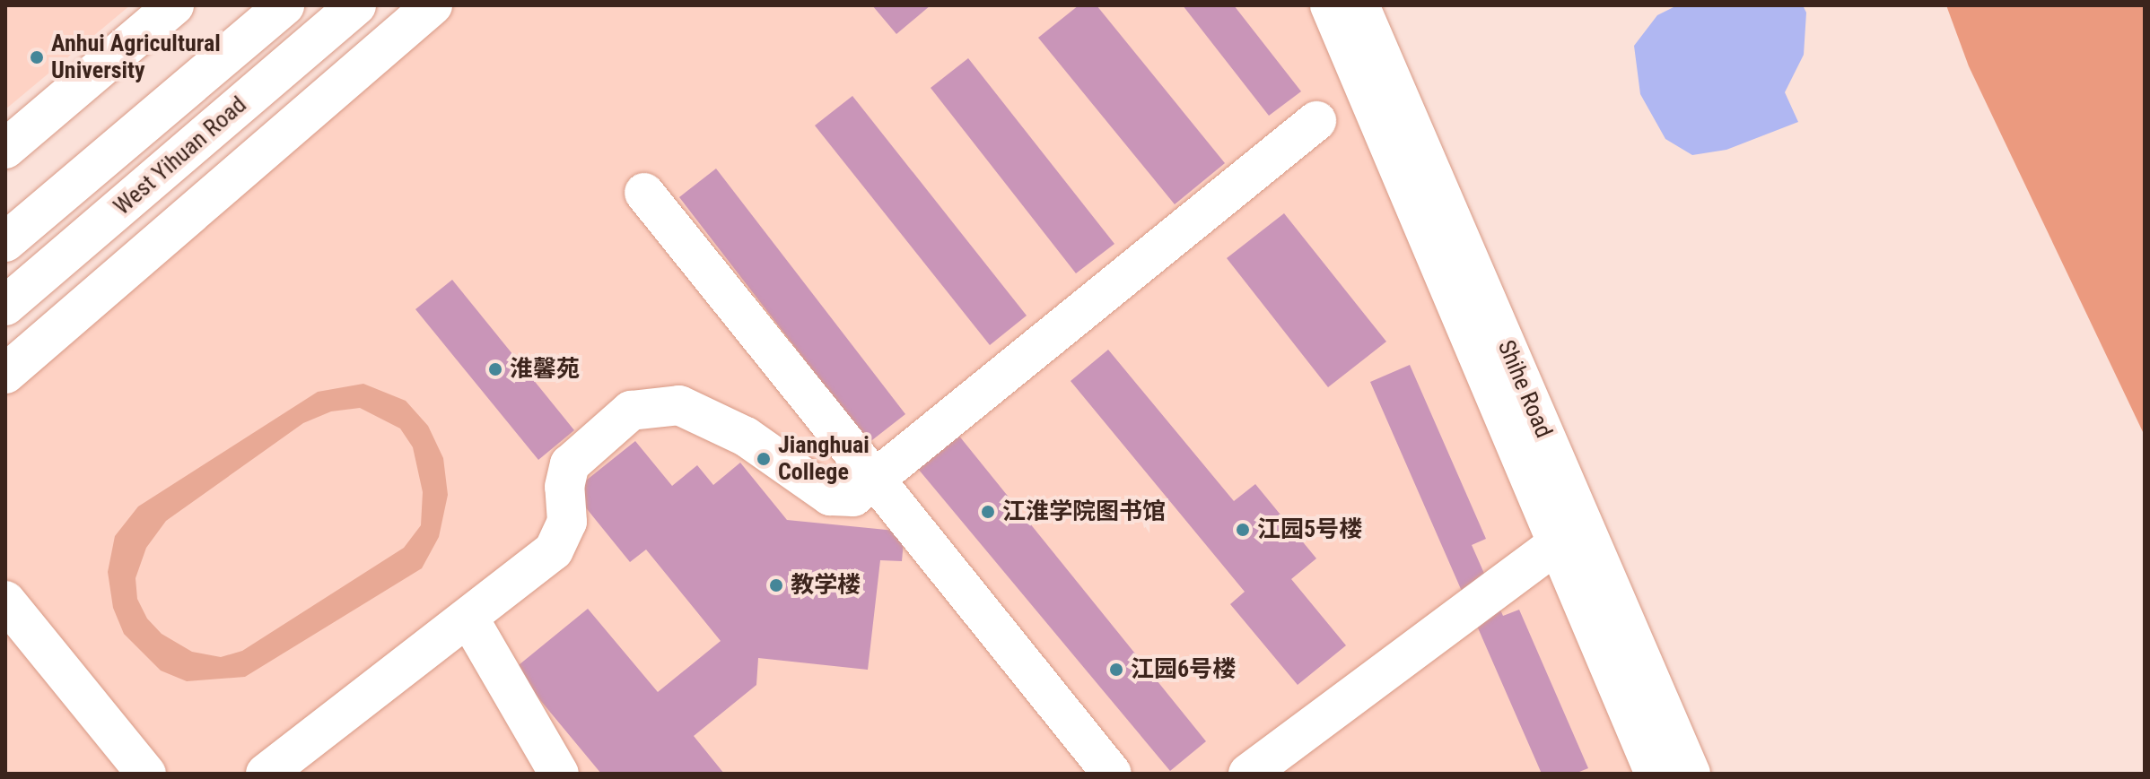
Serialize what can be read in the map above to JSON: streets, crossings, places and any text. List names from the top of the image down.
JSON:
{
  "streets": {
    "main road": ["West Yihuan Road", "Shihe Road"]
  },
  "places": [
    "Anhui Agricultural University",
    "淮馨苑",
    "Jianghuai College",
    "江淮学院图书馆",
    "江园5号楼",
    "教学楼",
    "江园6号楼"
  ]
}
